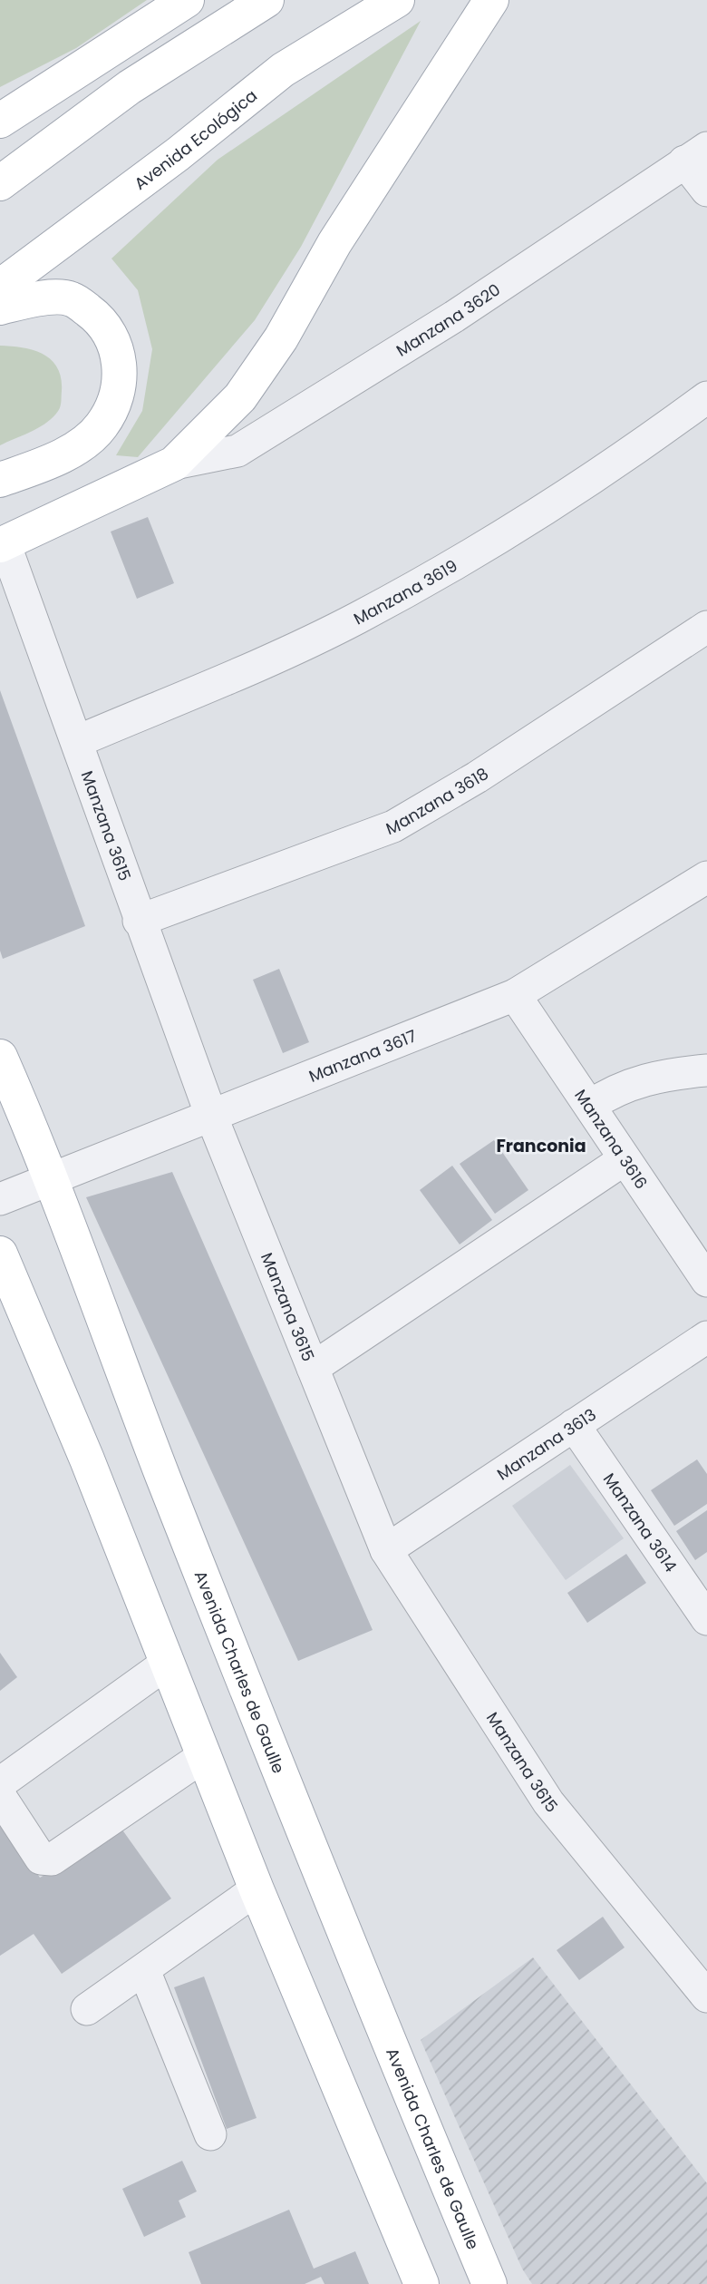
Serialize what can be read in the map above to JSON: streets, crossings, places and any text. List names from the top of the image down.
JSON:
{
  "streets": {
    "main road": ["Avenida Ecológica", "Avenida Charles de Gaulle"],
    "street": [
      "Manzana 3620",
      "Manzana 3619",
      "Manzana 3618",
      "Manzana 3615",
      "Manzana 3617",
      "Manzana 3616",
      "Manzana 3613",
      "Manzana 3614"
    ]
  },
  "crossings": [
    ["Manzana 3619", "Manzana 3615"],
    ["Manzana 3618", "Manzana 3615"],
    ["Manzana 3615", "Manzana 3617"],
    ["Manzana 3615", "Manzana 3613"],
    ["Manzana 3617", "Manzana 3616"],
    ["Manzana 3617", "Avenida Charles de Gaulle"],
    ["Manzana 3613", "Manzana 3614"]
  ],
  "districts": ["Franconia"]
}
